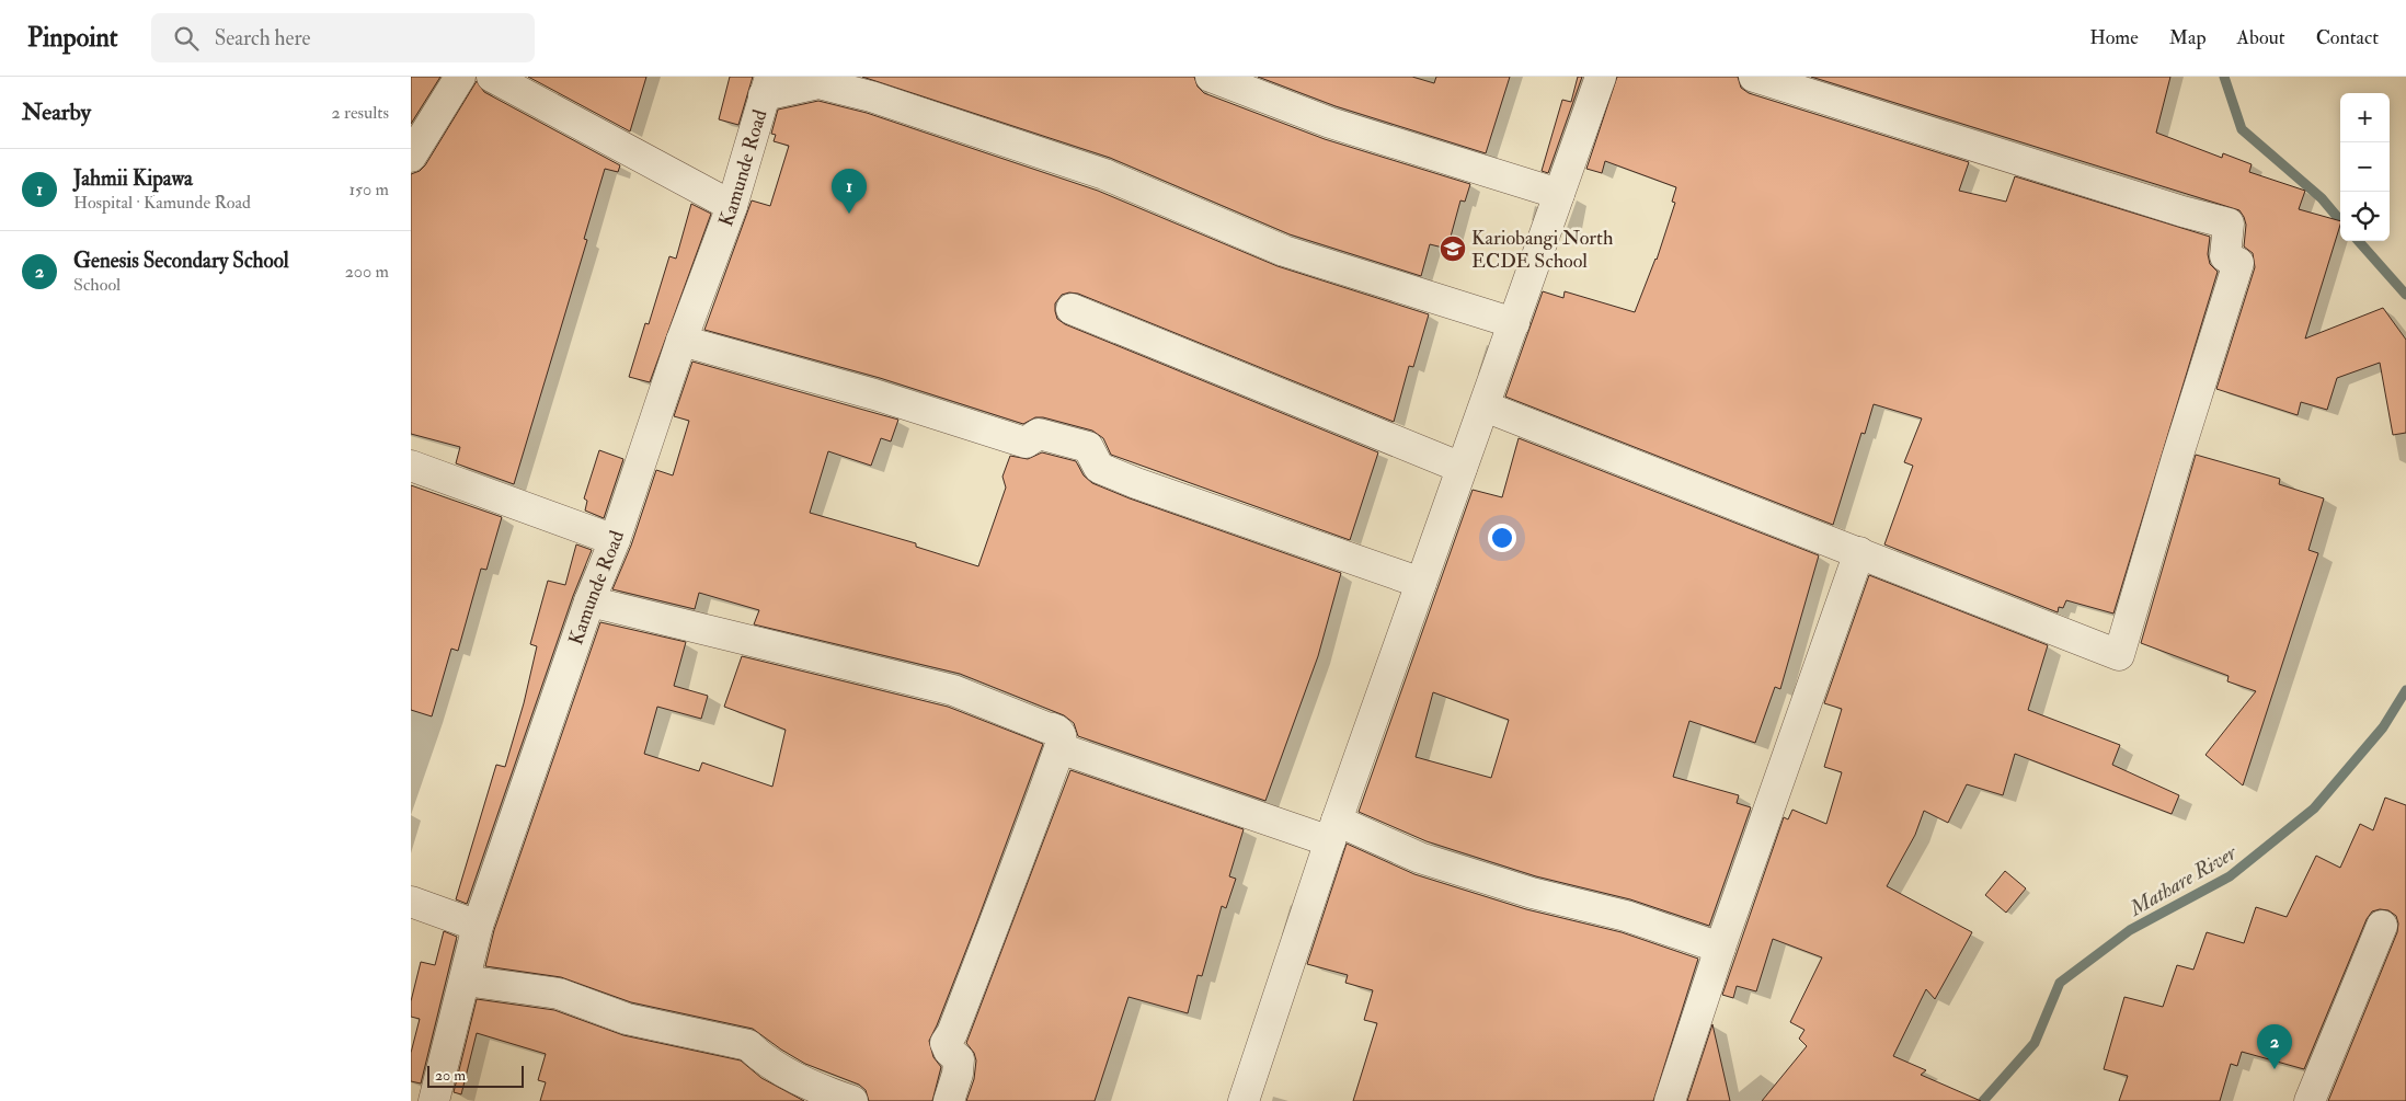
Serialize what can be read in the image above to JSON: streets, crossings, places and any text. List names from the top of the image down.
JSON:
{
  "streets": {
    "street": ["Kamunde Road"]
  },
  "water": ["Mathare River"],
  "places": {
    "school or university": ["Kariobangi North ECDE School"]
  },
  "scale_bar": "20 m",
  "page": {
    "header": "Pinpoint",
    "search": "Search here",
    "nav": [
      "Home",
      "Map",
      "About",
      "Contact"
    ],
    "heading": ["Nearby", "2 results"],
    "map_buttons": ["+", "−"],
    "list": [
      {
        "mark": "1",
        "name": "Jahmii Kipawa",
        "note": "Hospital · Kamunde Road",
        "value": "150 m"
      },
      {
        "mark": "2",
        "name": "Genesis Secondary School",
        "note": "School",
        "value": "200 m"
      }
    ],
    "pins": ["1", "2"],
    "scale": "20 m"
  }
}
